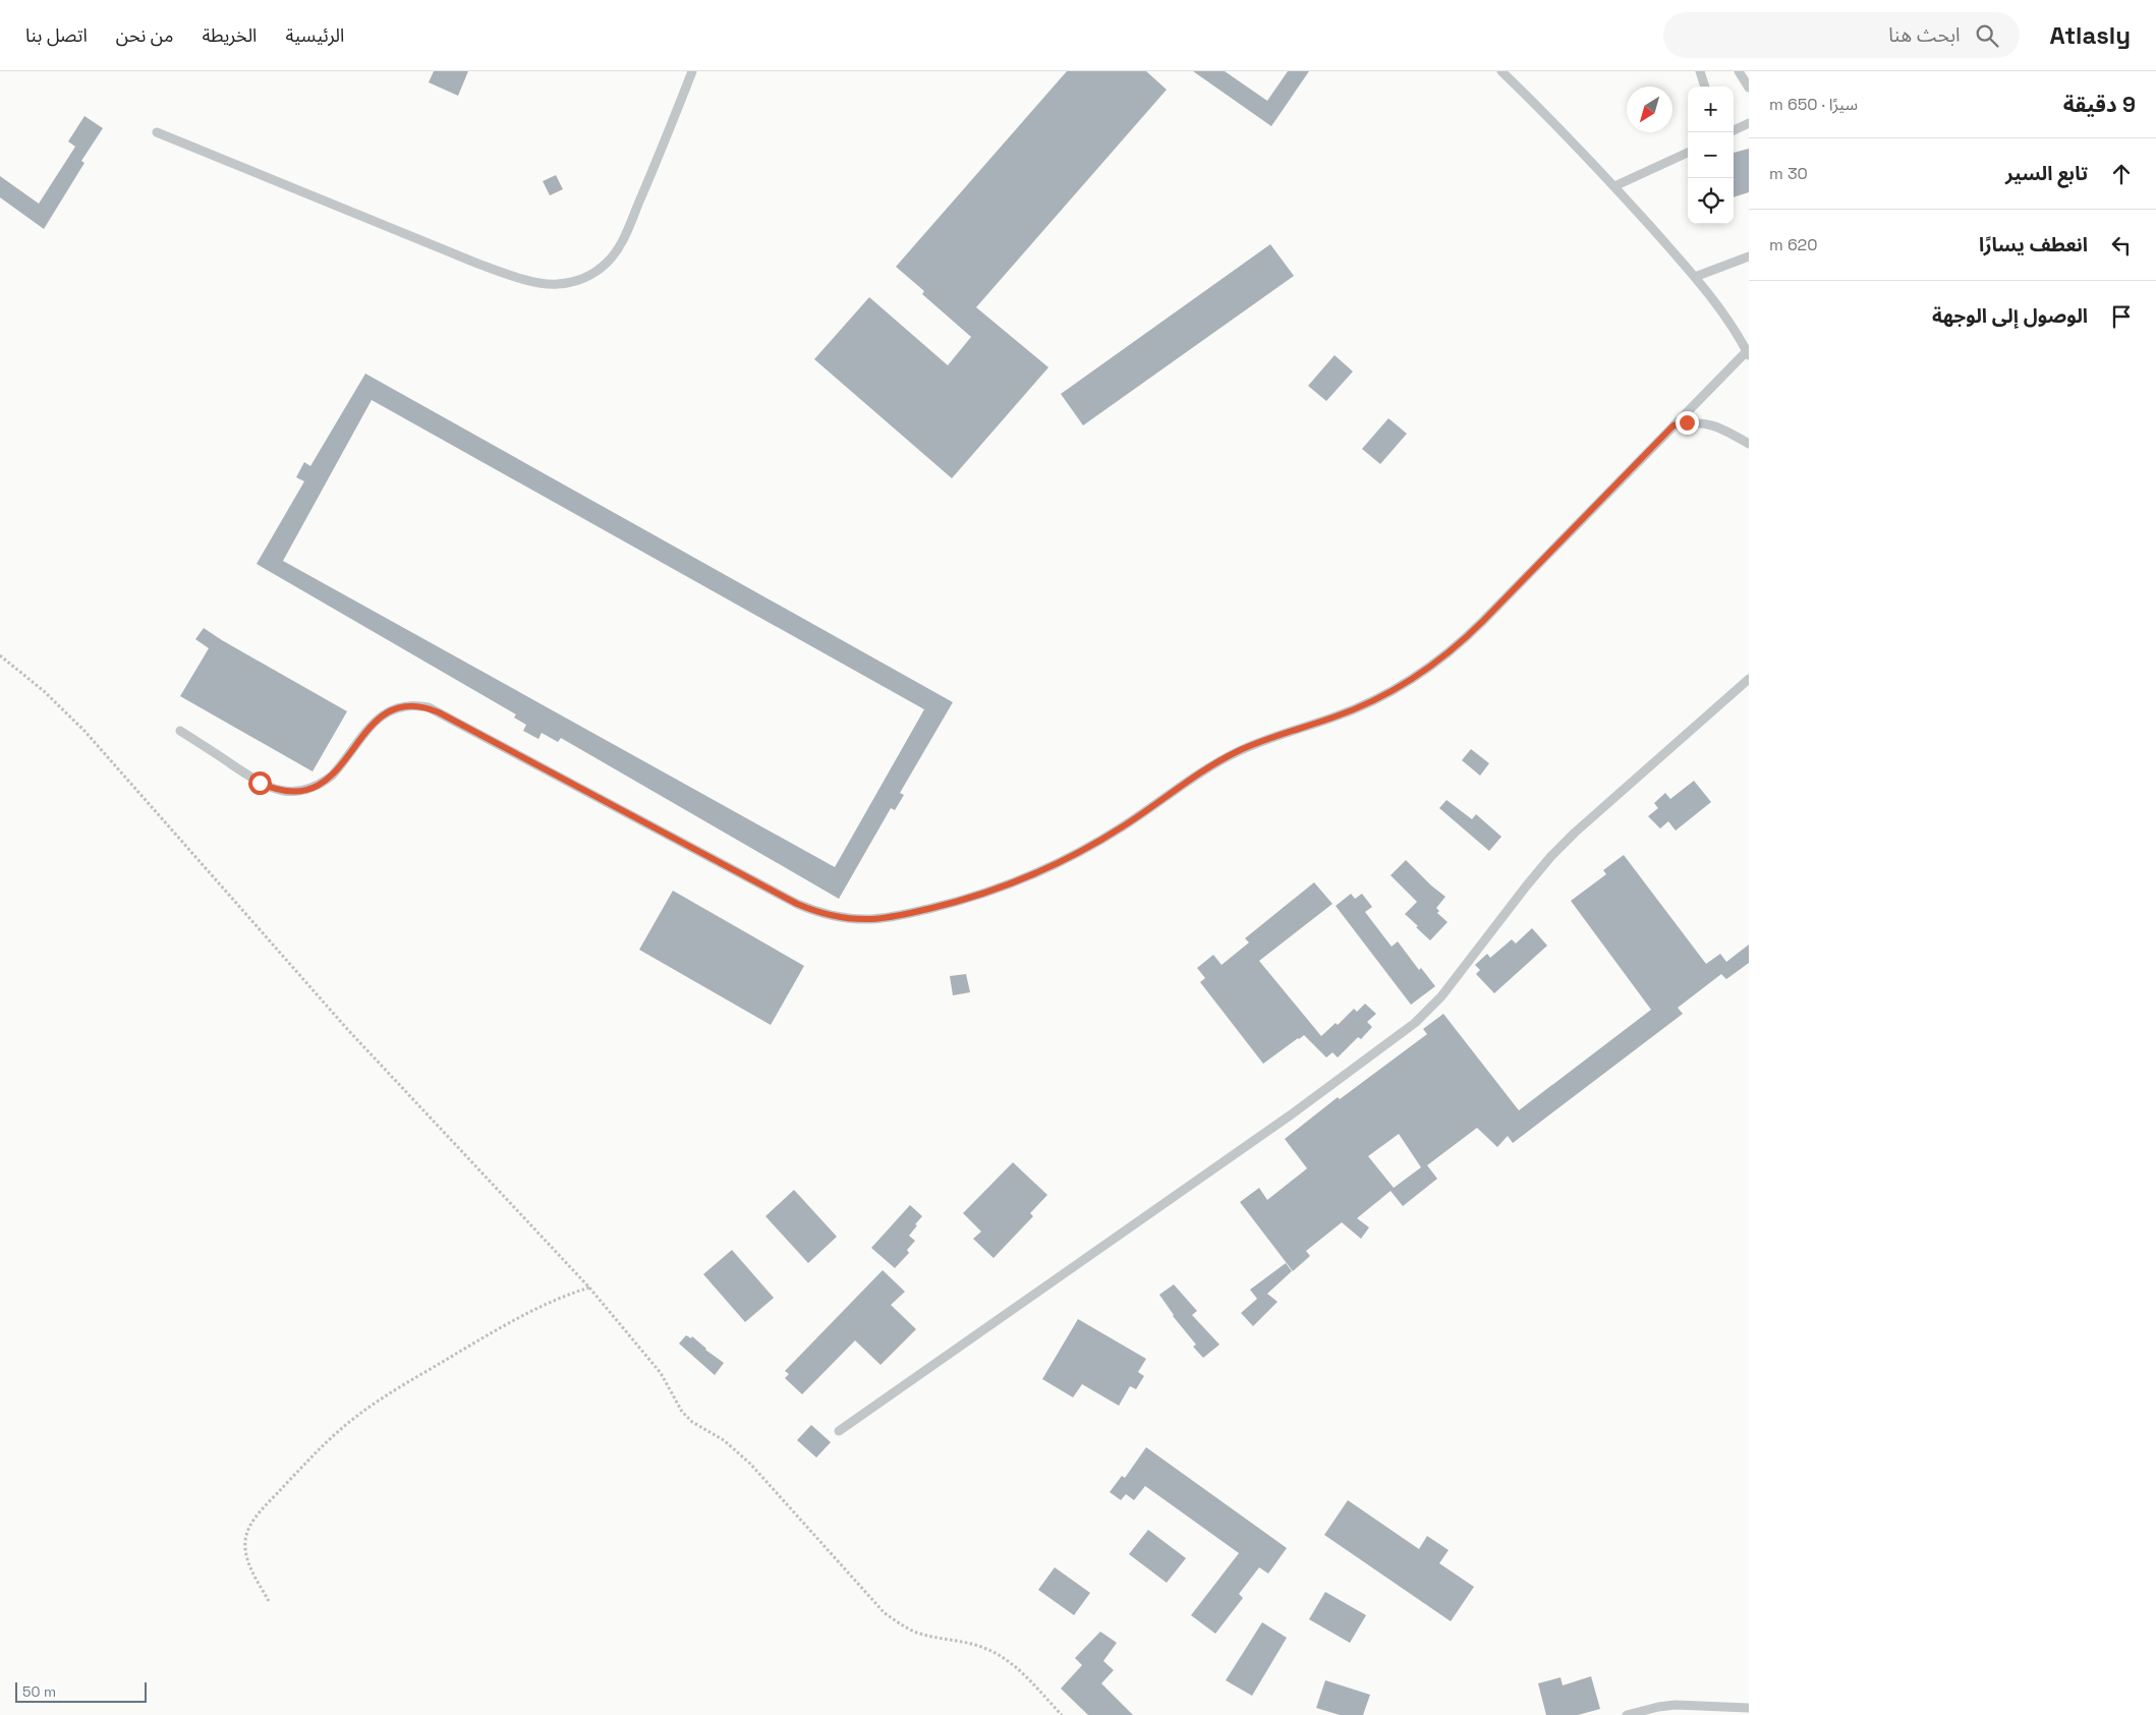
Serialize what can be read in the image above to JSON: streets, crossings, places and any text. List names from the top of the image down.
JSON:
{
  "scale_bar": "50 m",
  "north": "bottom left",
  "page": {
    "header": "Atlasly",
    "search": "ابحث هنا",
    "nav": [
      "الرئيسية",
      "الخريطة",
      "من نحن",
      "اتصل بنا"
    ],
    "heading": ["9 دقيقة", "سيرًا · 650 m"],
    "map_buttons": ["+", "−"],
    "list": [
      ["تابع السير", "30 m"],
      ["انعطف يسارًا", "620 m"],
      "الوصول إلى الوجهة"
    ],
    "scale": "50 m"
  }
}
